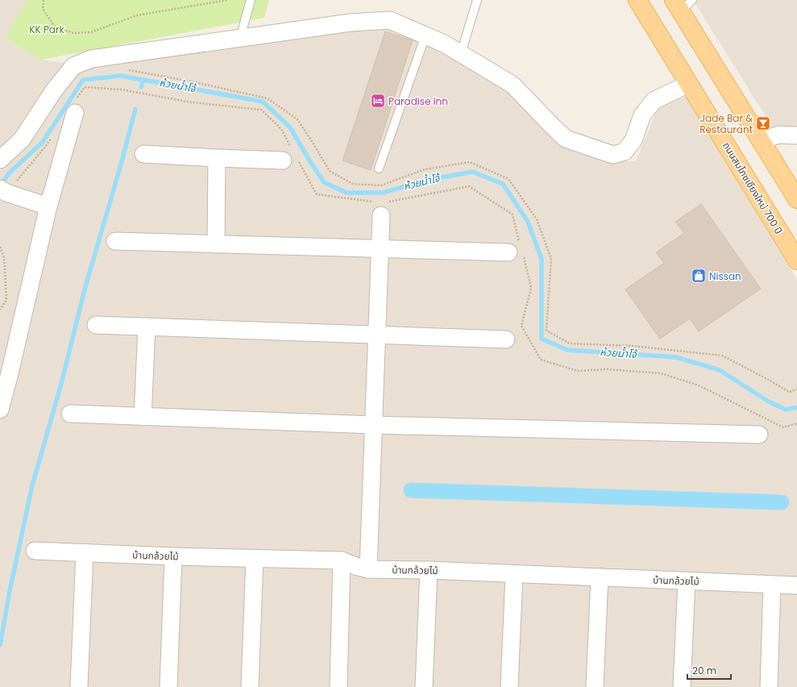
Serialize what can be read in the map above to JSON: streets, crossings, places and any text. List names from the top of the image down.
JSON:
{
  "streets": {
    "main road": ["ถนนสมโภชเชียงใหม่ 700 ปี"],
    "street": ["บ้านกล้วยไม้"]
  },
  "water": ["ห้วยน้ำโจ้"],
  "parks": ["KK Park"],
  "places": {
    "hotel": ["Paradise Inn"],
    "bar": ["Jade Bar & Restaurant"],
    "shop": ["Nissan"]
  },
  "scale_bar": "20 m"
}
